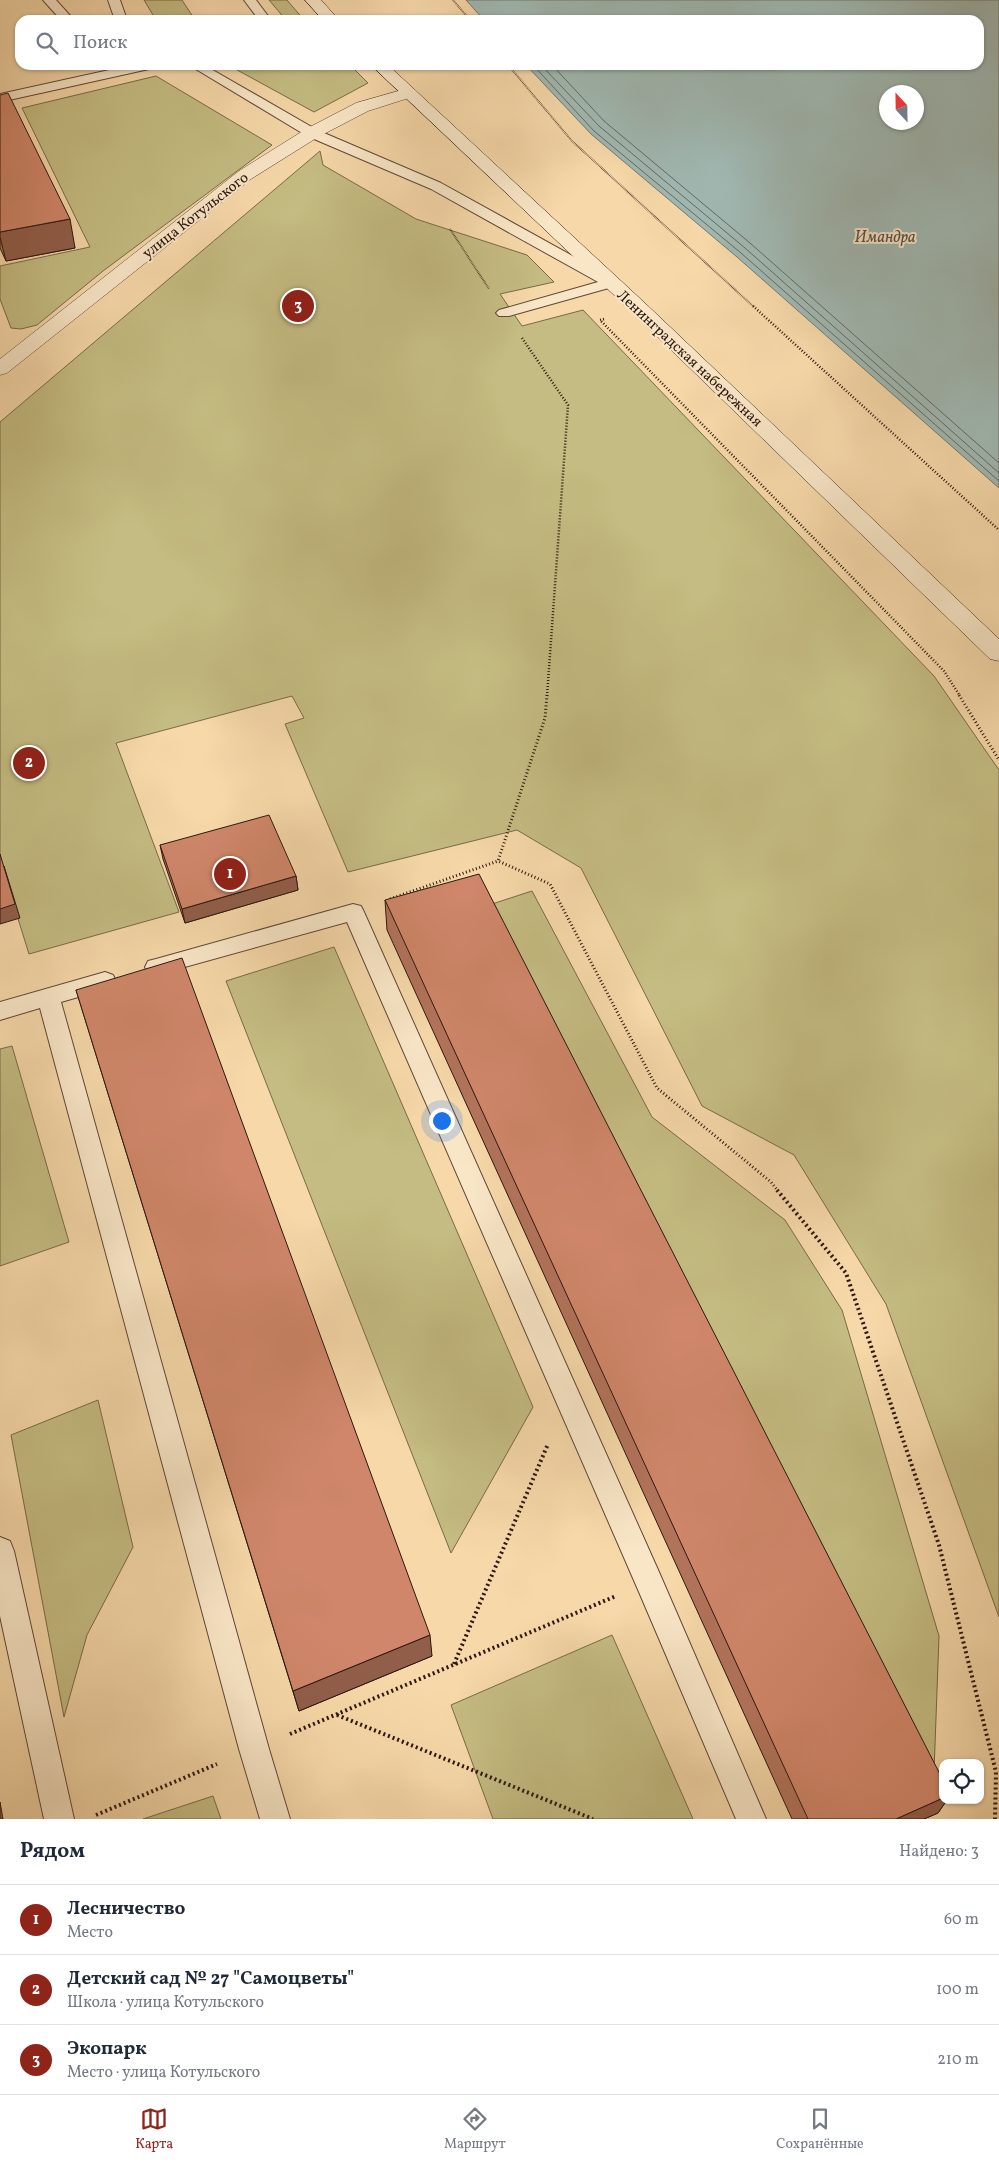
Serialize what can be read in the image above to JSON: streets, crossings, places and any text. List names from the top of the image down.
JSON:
{
  "streets": {
    "main road": ["улица Котульского", "Ленинградская набережная"]
  },
  "crossings": [
    ["улица Котульского", "Ленинградская набережная"]
  ],
  "water": ["Имандра"],
  "north": "top",
  "page": {
    "search": "Поиск",
    "pins": ["3", "2", "1"],
    "heading": ["Рядом", "Найдено: 3"],
    "list": [
      {
        "mark": "1",
        "name": "Лесничество",
        "note": "Место",
        "value": "60 m"
      },
      {
        "mark": "2",
        "name": "Детский сад № 27 \"Самоцветы\"",
        "note": "Школа · улица Котульского",
        "value": "100 m"
      },
      {
        "mark": "3",
        "name": "Экопарк",
        "note": "Место · улица Котульского",
        "value": "210 m"
      }
    ],
    "nav": ["Карта", "Маршрут", "Сохранённые"]
  }
}
